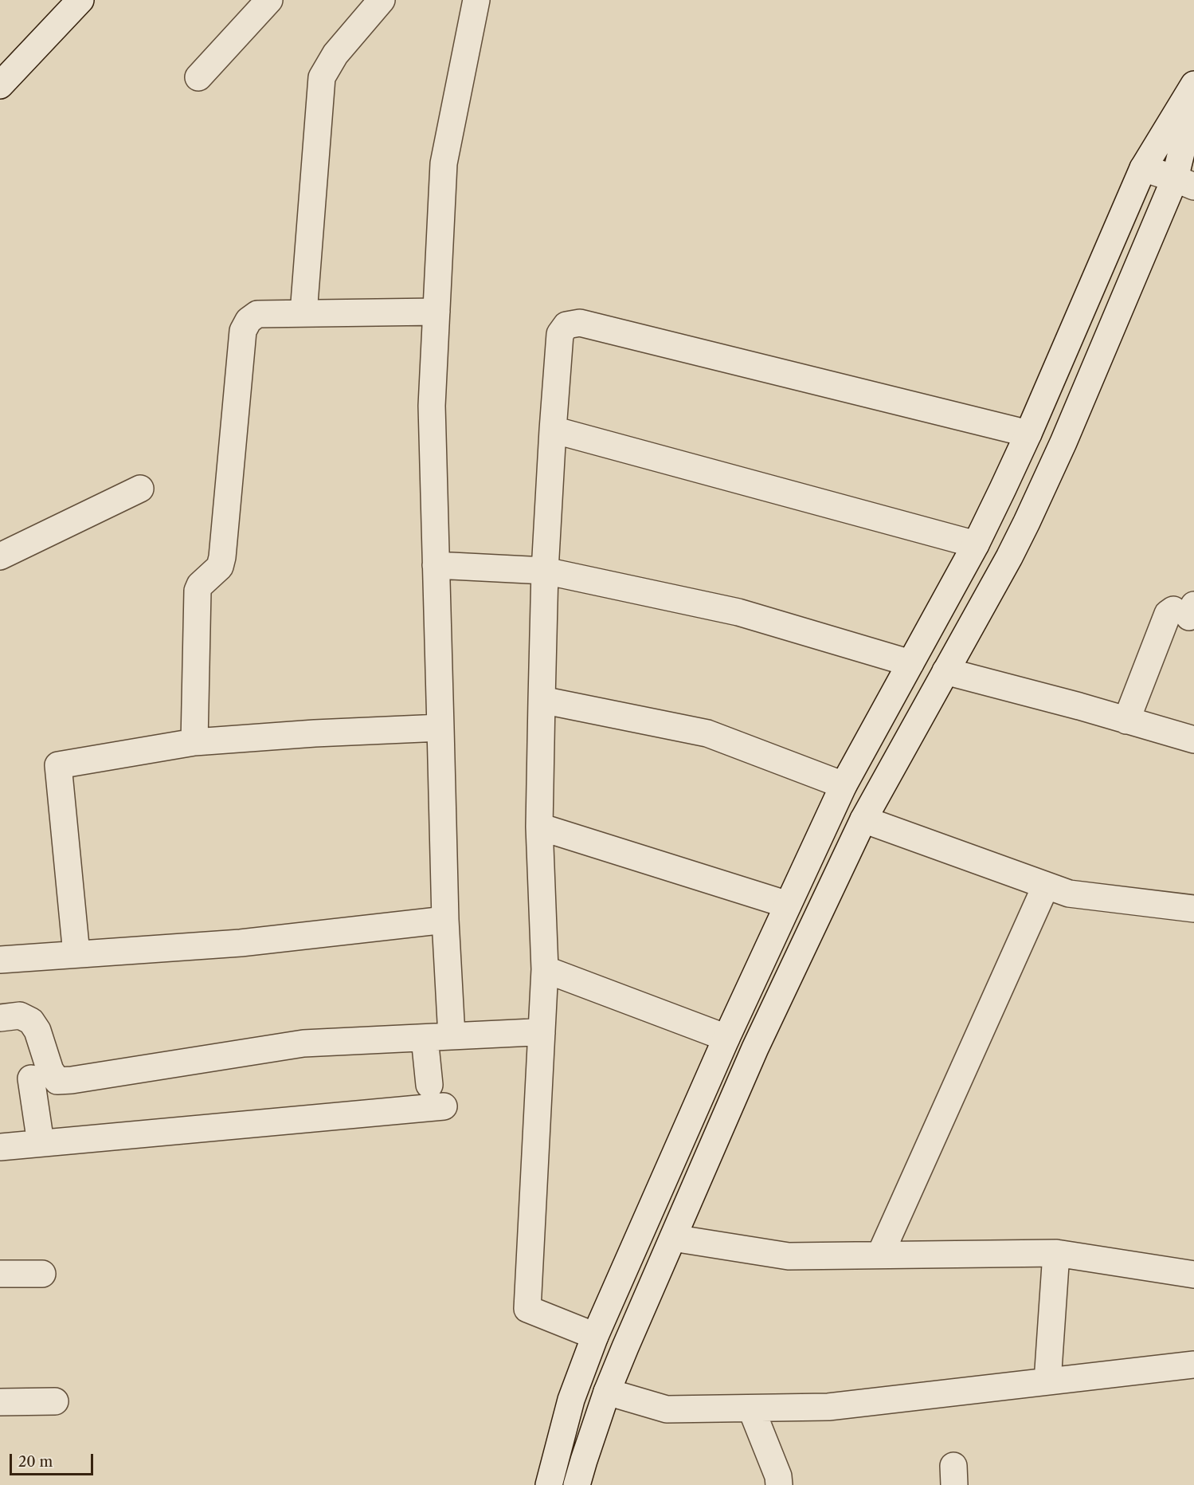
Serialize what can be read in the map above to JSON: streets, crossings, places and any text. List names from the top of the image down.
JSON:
{
  "scale_bar": "20 m"
}
